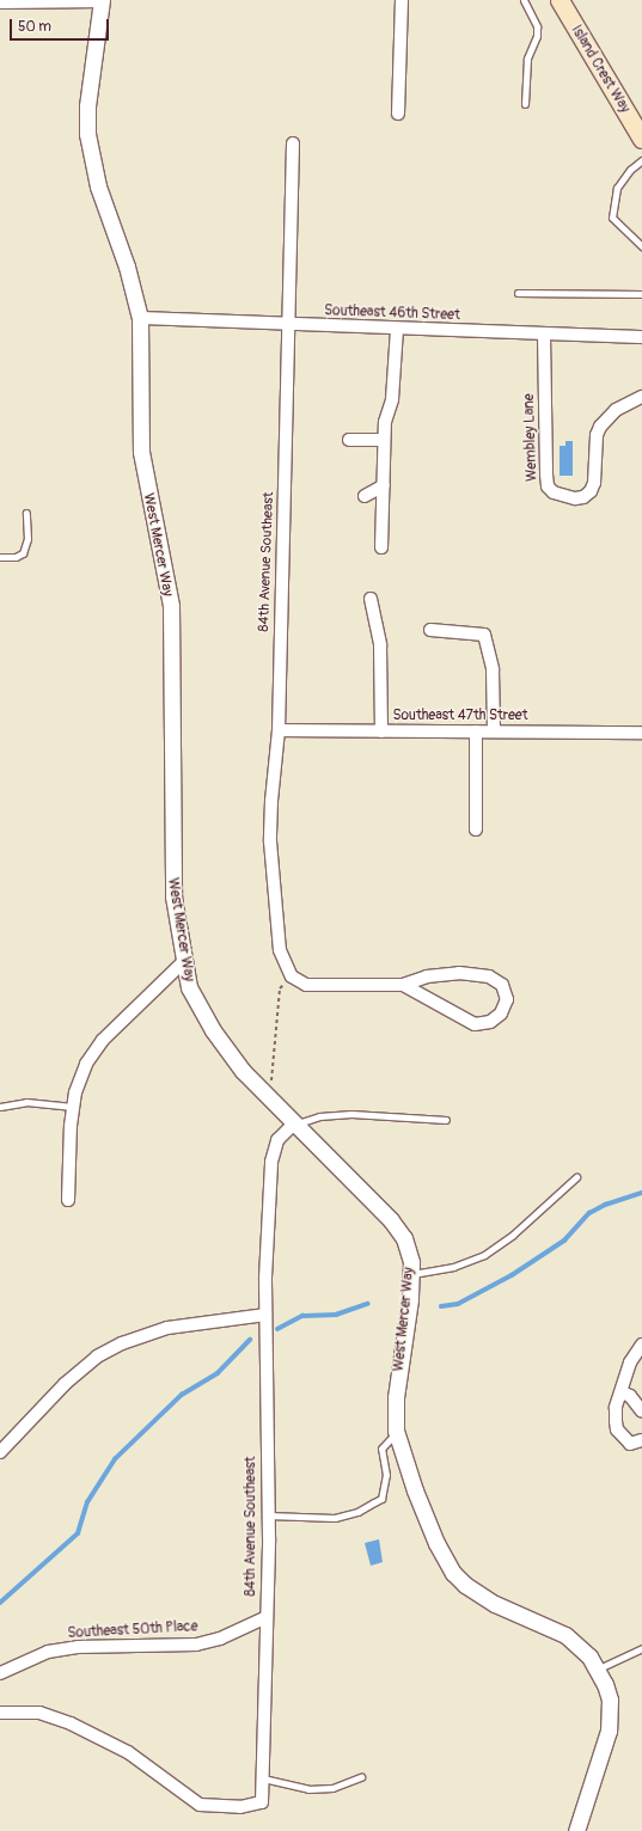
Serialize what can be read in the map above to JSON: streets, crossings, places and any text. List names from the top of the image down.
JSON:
{
  "streets": {
    "main road": ["Island Crest Way"],
    "street": [
      "Southeast 46th Street",
      "Wembley Lane",
      "West Mercer Way",
      "84th Avenue Southeast",
      "Southeast 47th Street",
      "Southeast 50th Place"
    ]
  },
  "crossings": [
    ["Southeast 46th Street", "Wembley Lane"],
    ["Southeast 46th Street", "West Mercer Way"],
    ["Southeast 46th Street", "84th Avenue Southeast"],
    ["West Mercer Way", "84th Avenue Southeast"],
    ["84th Avenue Southeast", "Southeast 47th Street"],
    ["84th Avenue Southeast", "Southeast 50th Place"]
  ],
  "scale_bar": "50 m"
}
